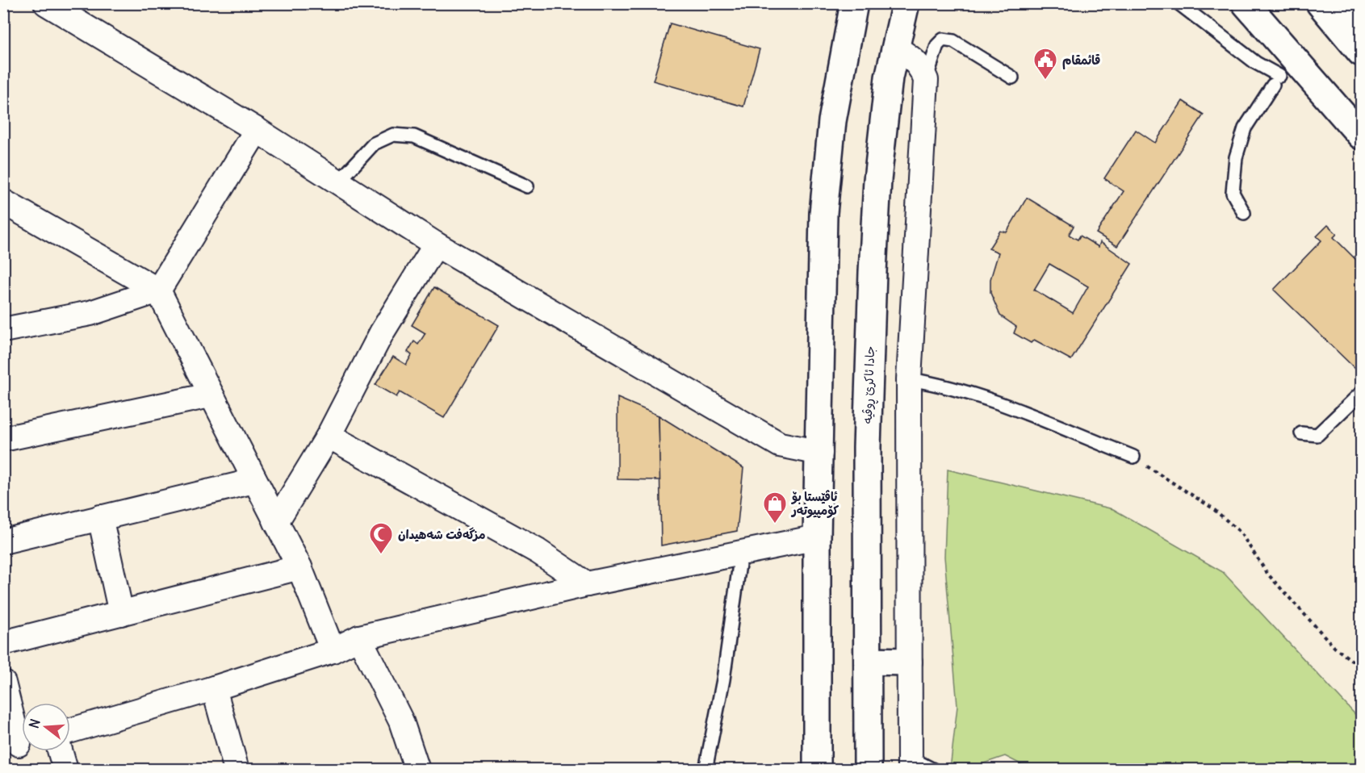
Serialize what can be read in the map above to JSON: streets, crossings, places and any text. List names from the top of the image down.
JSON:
{
  "streets": {
    "main road": ["جادا ئاکرێ ڕوڤیە"]
  },
  "places": {
    "public building": ["قائمقام"],
    "shop": ["ئاڤێستا بۆ کۆمپیوتەر"],
    "mosque": ["مزگەفت شه‌هيدان"]
  },
  "north": "left"
}
